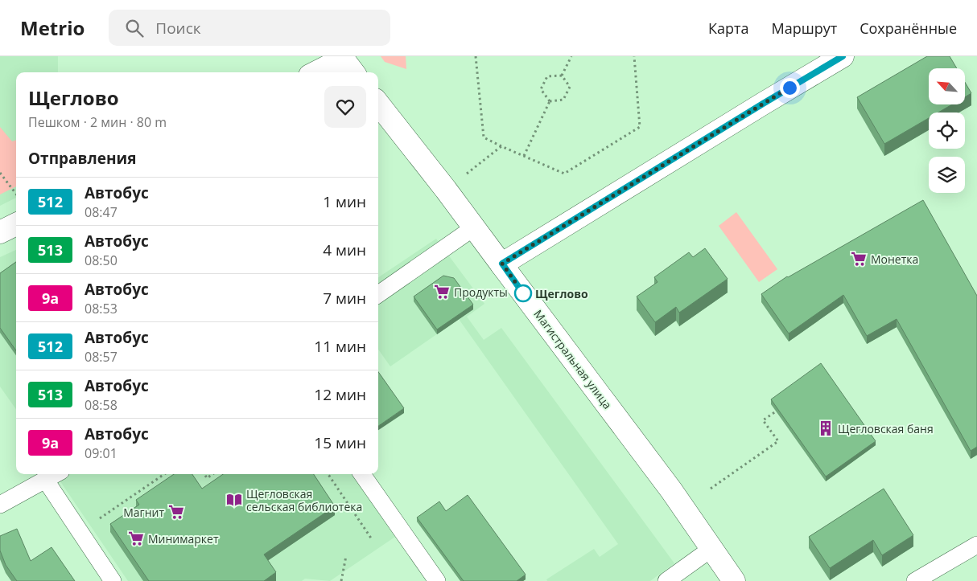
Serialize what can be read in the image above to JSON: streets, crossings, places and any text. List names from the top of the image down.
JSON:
{
  "streets": {
    "main road": ["Магистральная улица"]
  },
  "places": {
    "supermarket": [
      "Монетка",
      "Продукты",
      "Магнит",
      "Минимаркет"
    ],
    "other": ["Щеглово"],
    "building": ["Щегловская баня"],
    "library": ["Щегловская сельская библиотека"]
  },
  "lines": ["bus line 512"],
  "north": "top left",
  "page": {
    "header": "Metrio",
    "search": "Поиск",
    "nav": ["Карта", "Маршрут", "Сохранённые"],
    "heading": [
      ["Щеглово", "Пешком · 2 мин · 80 m"],
      "Отправления"
    ],
    "list": [
      {
        "mark": "512",
        "name": "Автобус",
        "note": "08:47",
        "value": "1 мин"
      },
      {
        "mark": "513",
        "name": "Автобус",
        "note": "08:50",
        "value": "4 мин"
      },
      {
        "mark": "9а",
        "name": "Автобус",
        "note": "08:53",
        "value": "7 мин"
      },
      {
        "mark": "512",
        "name": "Автобус",
        "note": "08:57",
        "value": "11 мин"
      },
      {
        "mark": "513",
        "name": "Автобус",
        "note": "08:58",
        "value": "12 мин"
      },
      {
        "mark": "9а",
        "name": "Автобус",
        "note": "09:01",
        "value": "15 мин"
      }
    ]
  }
}
